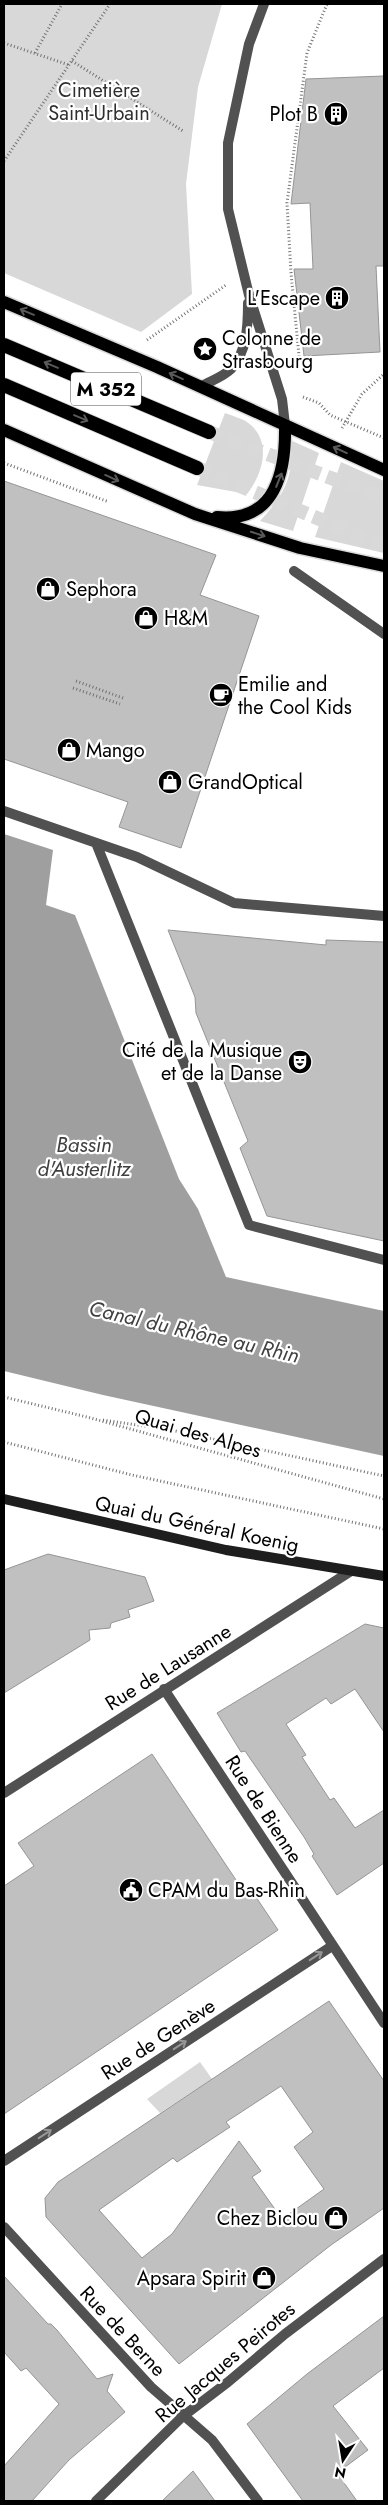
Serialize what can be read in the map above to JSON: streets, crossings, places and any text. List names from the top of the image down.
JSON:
{
  "streets": {
    "highway": ["M 352"],
    "main road": ["Quai du Général Koenig"],
    "street": [
      "Rue de Lausanne",
      "Rue de Bienne",
      "Rue de Genève",
      "Rue de Berne",
      "Rue Jacques Peirotes"
    ],
    "path": ["Quai des Alpes"]
  },
  "crossings": [
    ["Quai du Général Koenig", "Rue de Lausanne"],
    ["Rue de Lausanne", "Rue de Bienne"],
    ["Rue de Bienne", "Rue de Genève"],
    ["Rue de Berne", "Rue Jacques Peirotes"]
  ],
  "one_way": ["Rue de Genève"],
  "water": ["Bassin d'Austerlitz", "Canal du Rhône au Rhin"],
  "parks": ["Cimetière Saint-Urbain"],
  "places": {
    "building": ["Plot B", "L'Escape"],
    "place": ["Colonne de Strasbourg"],
    "shop": [
      "Sephora",
      "H&M",
      "Mango",
      "GrandOptical",
      "Chez Biclou",
      "Apsara Spirit"
    ],
    "cafe": ["Emilie and the Cool Kids"],
    "theatre": ["Cité de la Musique et de la Danse"],
    "public building": ["CPAM du Bas-Rhin"]
  },
  "north": "bottom"
}
